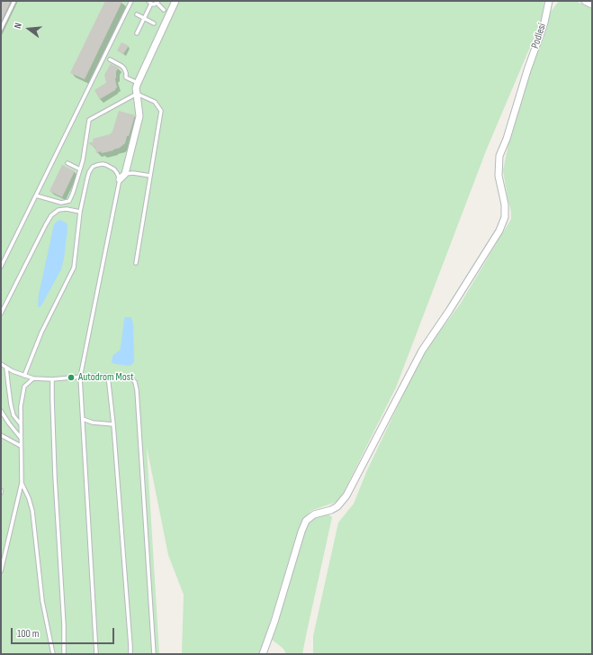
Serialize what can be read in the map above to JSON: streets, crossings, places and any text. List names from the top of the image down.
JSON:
{
  "streets": {
    "street": ["Podlesí"]
  },
  "places": ["Autodrom Most"],
  "scale_bar": "100 m",
  "north": "left"
}
